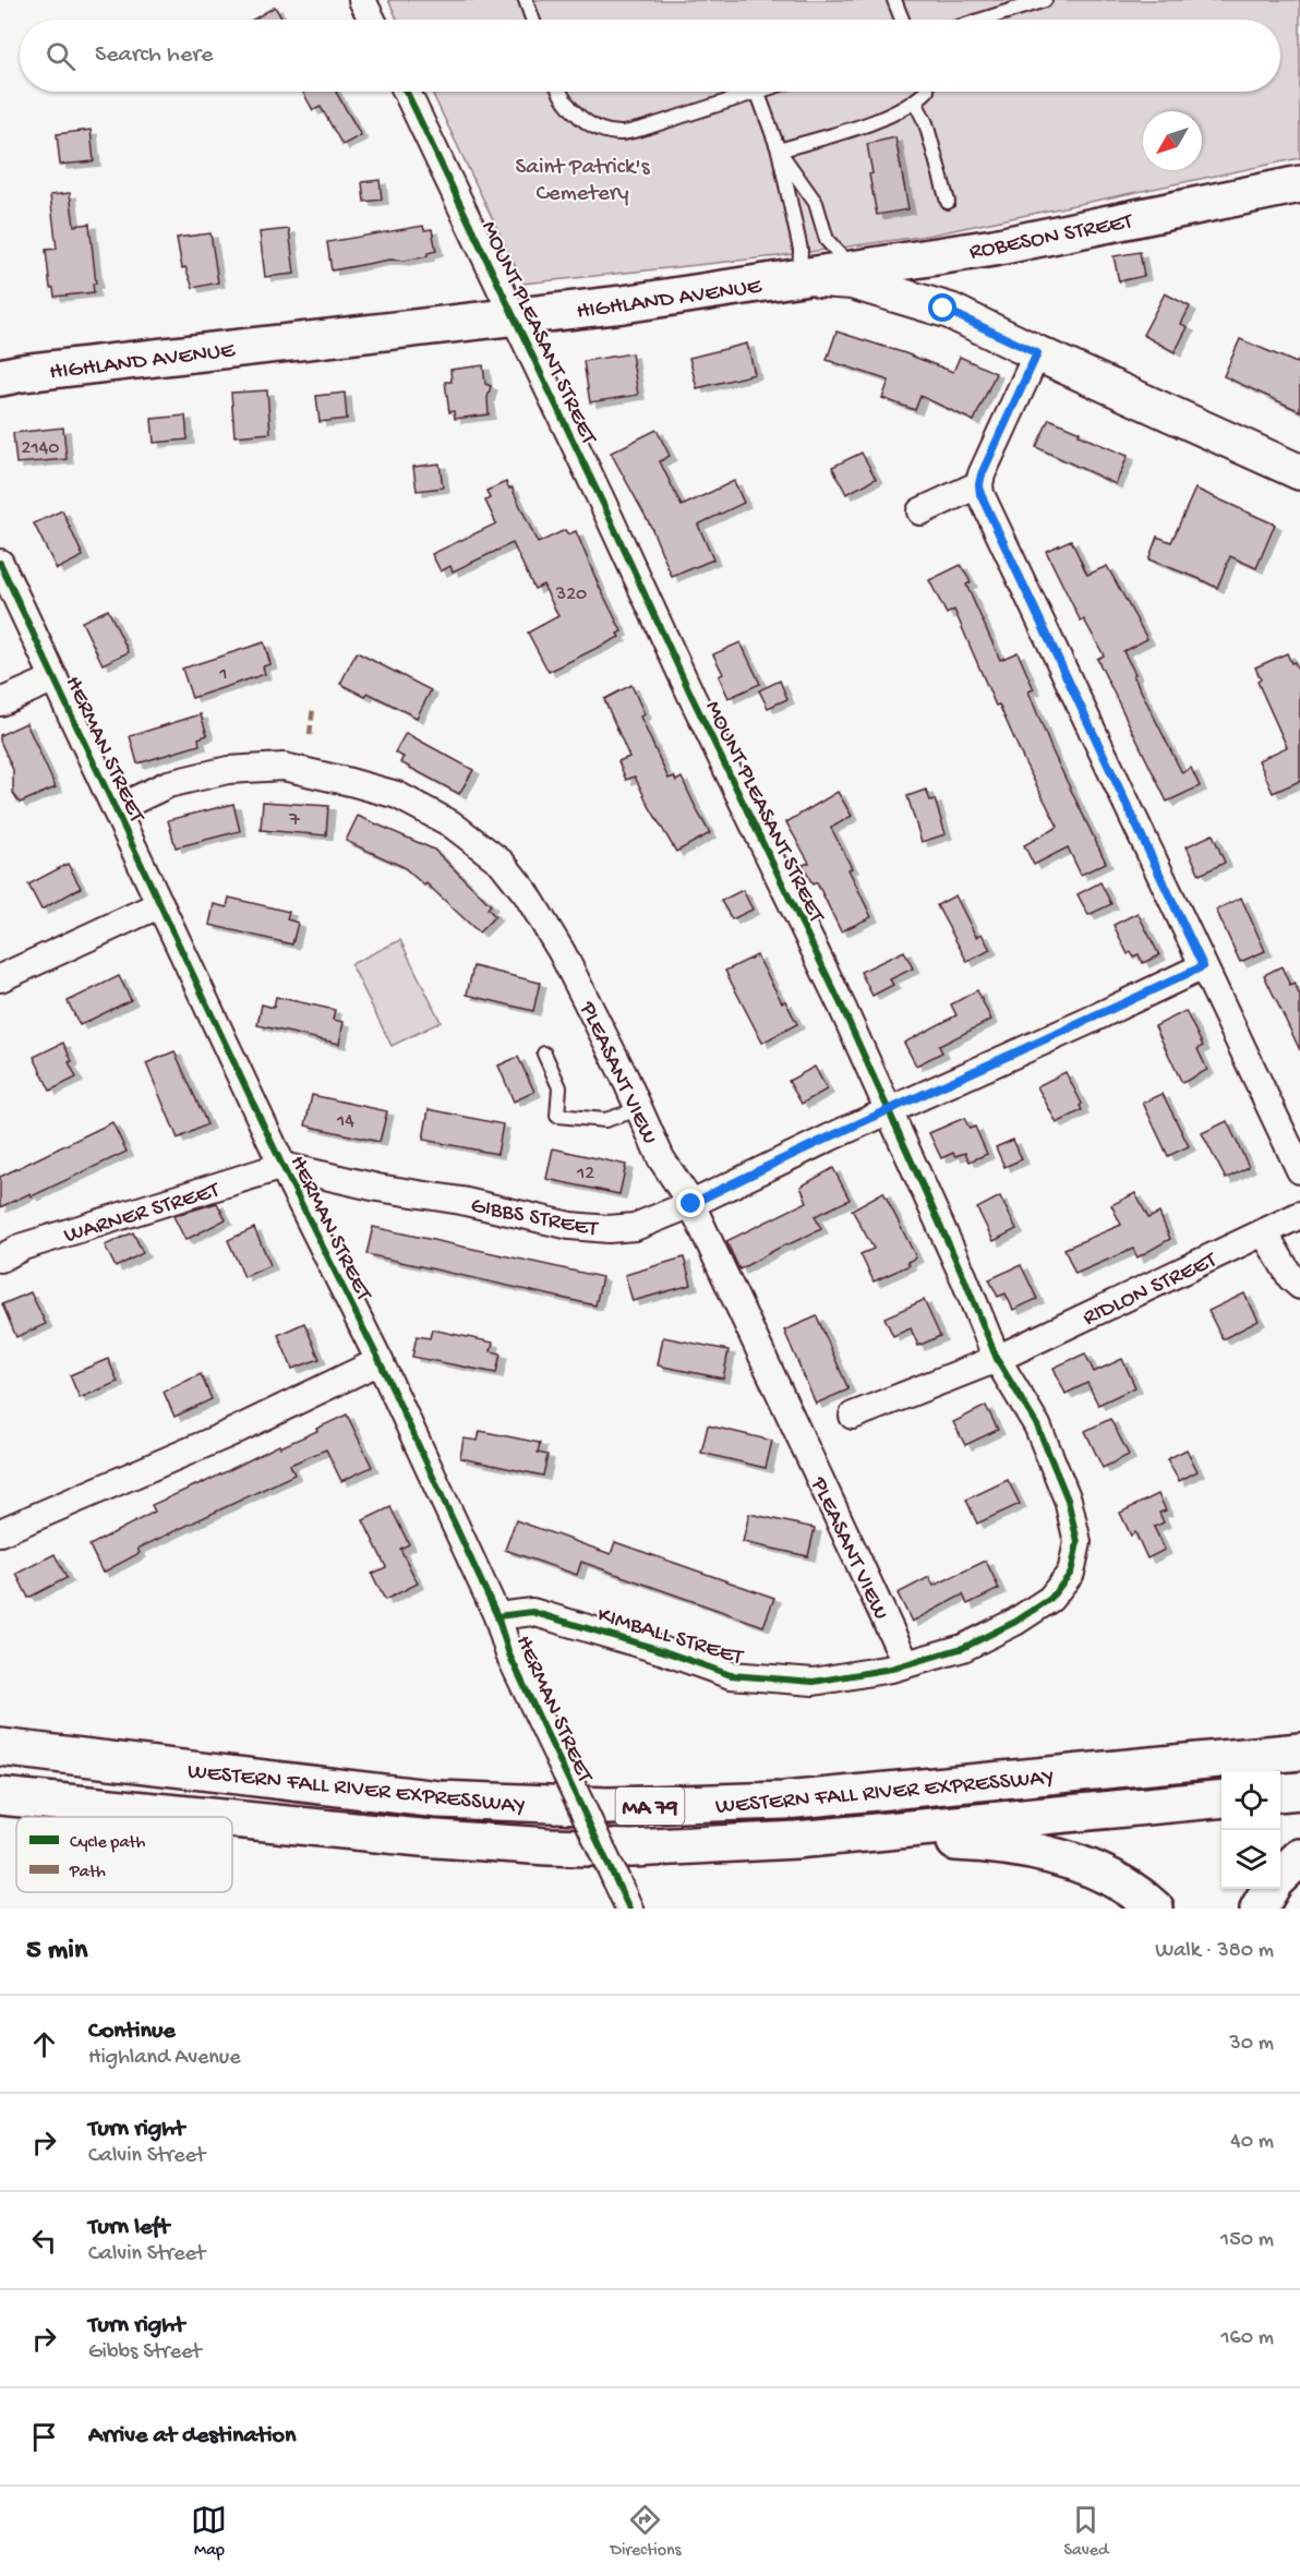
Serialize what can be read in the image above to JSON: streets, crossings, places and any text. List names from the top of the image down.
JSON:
{
  "streets": {
    "main road": [
      "ROBESON STREET",
      "HIGHLAND AVENUE",
      "WESTERN FALL RIVER EXPRESSWAY",
      "MA 79"
    ],
    "street": [
      "MOUNT PLEASANT STREET",
      "HERMAN STREET",
      "PLEASANT VIEW",
      "WARNER STREET",
      "GIBBS STREET",
      "RIDLON STREET",
      "KIMBALL STREET"
    ]
  },
  "crossings": [
    ["ROBESON STREET", "HIGHLAND AVENUE"],
    ["HIGHLAND AVENUE", "MOUNT PLEASANT STREET"],
    ["MOUNT PLEASANT STREET", "GIBBS STREET"],
    ["MOUNT PLEASANT STREET", "RIDLON STREET"],
    ["MOUNT PLEASANT STREET", "KIMBALL STREET"],
    ["HERMAN STREET", "PLEASANT VIEW"],
    ["HERMAN STREET", "WARNER STREET"],
    ["HERMAN STREET", "GIBBS STREET"],
    ["HERMAN STREET", "KIMBALL STREET"],
    ["PLEASANT VIEW", "GIBBS STREET"],
    ["PLEASANT VIEW", "KIMBALL STREET"],
    ["WARNER STREET", "GIBBS STREET"]
  ],
  "parks": ["Saint Patrick's Cemetery"],
  "house_numbers": [
    "2140",
    "320",
    "1",
    "7",
    "14",
    "12"
  ],
  "legend": ["Cycle path", "Path"],
  "north": "bottom left",
  "page": {
    "search": "Search here",
    "heading": ["5 min", "Walk · 380 m"],
    "list": [
      ["Continue", "Highland Avenue", "30 m"],
      ["Turn right", "Calvin Street", "40 m"],
      ["Turn left", "Calvin Street", "150 m"],
      ["Turn right", "Gibbs Street", "160 m"],
      "Arrive at destination"
    ],
    "nav": ["Map", "Directions", "Saved"]
  }
}
